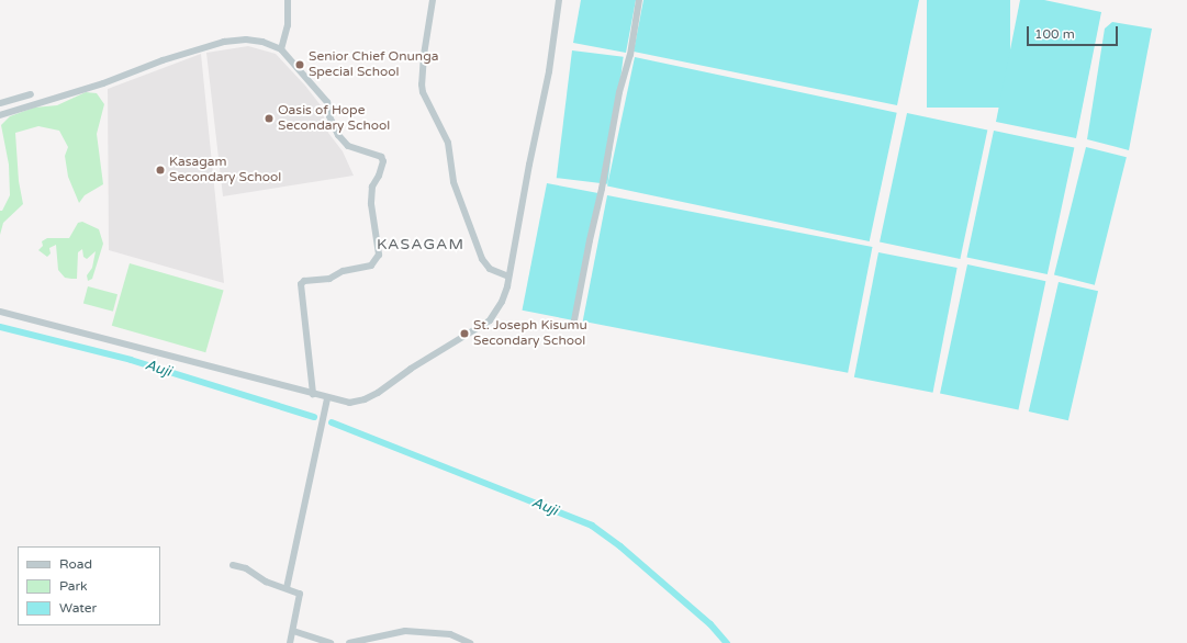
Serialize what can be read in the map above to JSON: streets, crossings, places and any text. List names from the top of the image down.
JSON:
{
  "districts": ["KASAGAM"],
  "water": ["Auji"],
  "places": [
    "Senior Chief Onunga Special School",
    "Oasis of Hope Secondary School",
    "Kasagam Secondary School",
    "St. Joseph Kisumu Secondary School"
  ],
  "legend": ["Road", "Park", "Water"],
  "scale_bar": "100 m"
}
